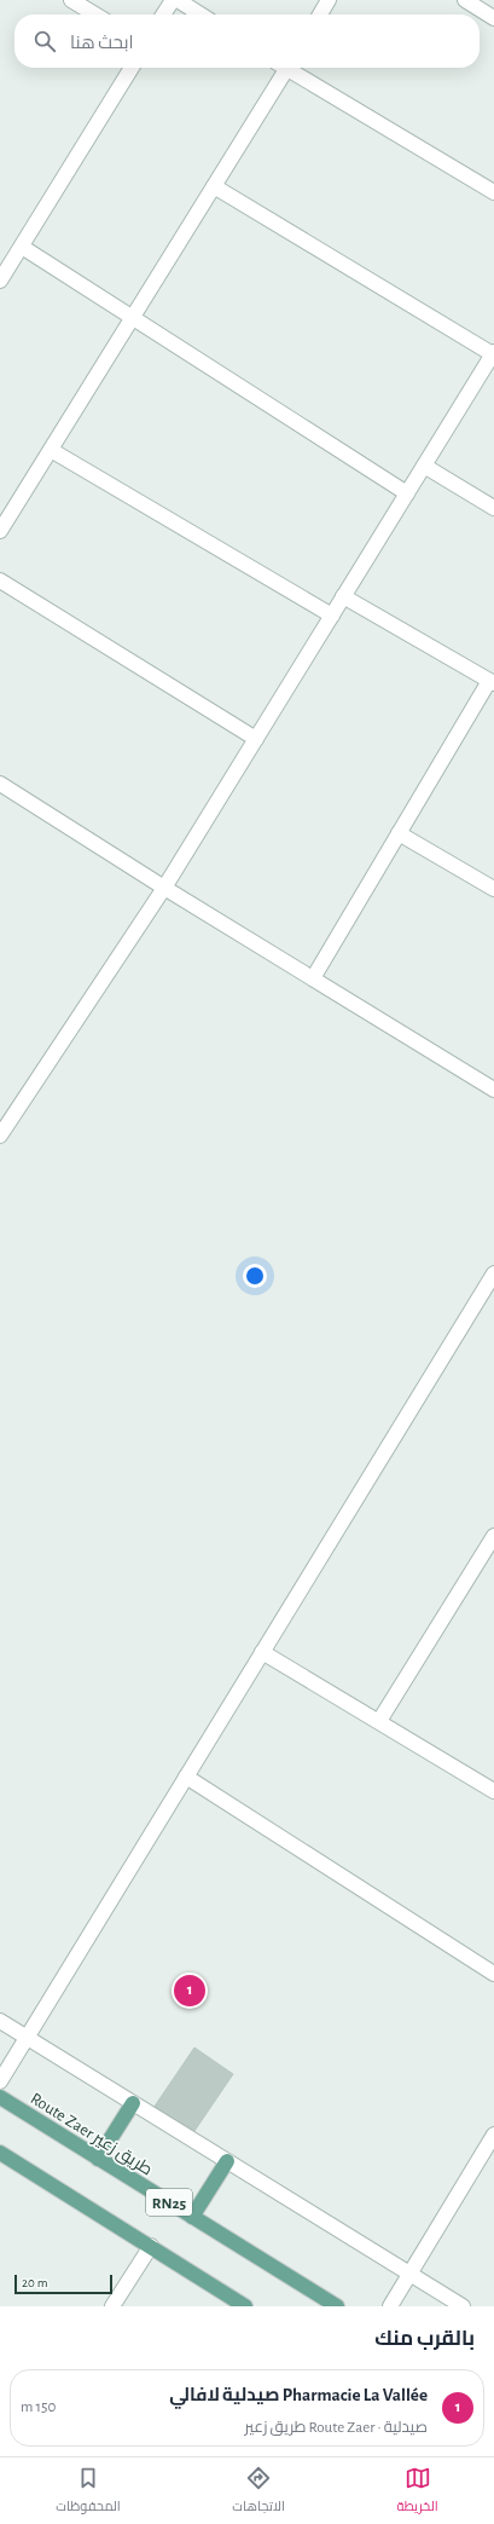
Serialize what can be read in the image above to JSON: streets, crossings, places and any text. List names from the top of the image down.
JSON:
{
  "streets": {
    "main road": ["Route Zaer طريق زعير", "RN25"]
  },
  "scale_bar": "20 m",
  "page": {
    "search": "ابحث هنا",
    "pins": "1",
    "scale": "20 m",
    "heading": "بالقرب منك",
    "list": [
      {
        "mark": "1",
        "name": "Pharmacie La Vallée صيدلية لافالي",
        "note": "صيدلية · Route Zaer طريق زعير",
        "value": "150 m"
      }
    ],
    "nav": ["الخريطة", "الاتجاهات", "المحفوظات"]
  }
}
